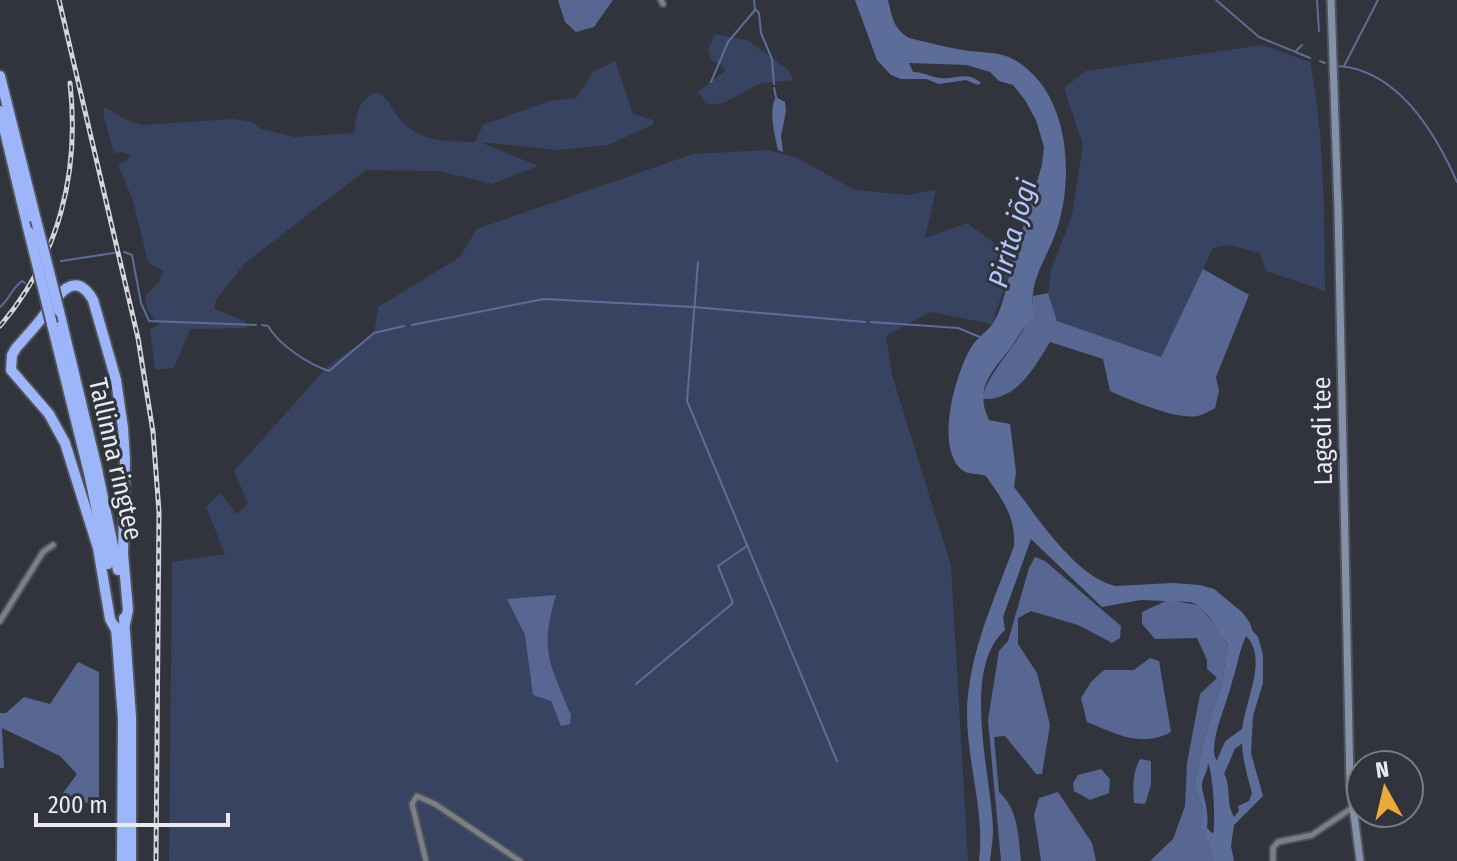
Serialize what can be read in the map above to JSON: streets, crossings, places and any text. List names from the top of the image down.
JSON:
{
  "streets": {
    "highway": ["Tallinna ringtee"],
    "street": ["Lagedi tee"]
  },
  "water": ["Pirita jõgi"],
  "scale_bar": "200 m",
  "north": "top"
}
